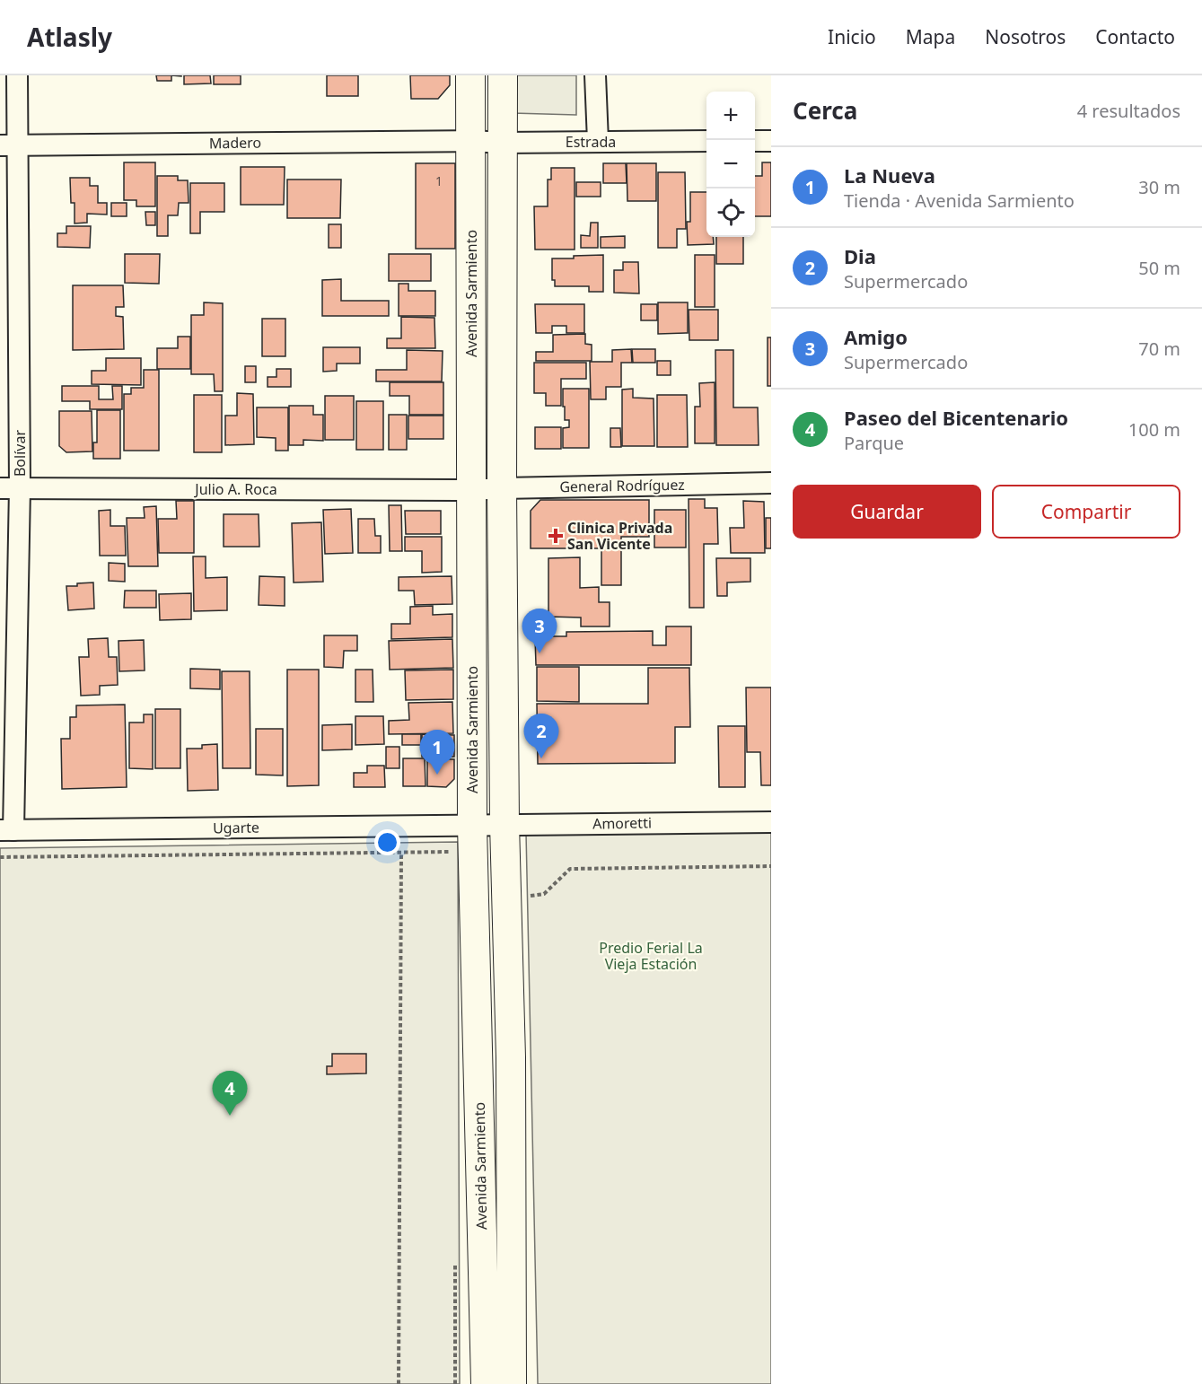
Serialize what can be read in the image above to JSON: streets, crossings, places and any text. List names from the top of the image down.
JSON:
{
  "streets": {
    "main road": ["Avenida Sarmiento"],
    "street": [
      "Estrada",
      "Madero",
      "Bolívar",
      "General Rodríguez",
      "Julio A. Roca",
      "Amoretti",
      "Ugarte"
    ]
  },
  "crossings": [
    ["Estrada", "Madero"],
    ["Estrada", "Avenida Sarmiento"],
    ["Madero", "Avenida Sarmiento"],
    ["Madero", "Bolívar"],
    ["Avenida Sarmiento", "General Rodríguez"],
    ["Avenida Sarmiento", "Julio A. Roca"],
    ["Avenida Sarmiento", "Amoretti"],
    ["Avenida Sarmiento", "Ugarte"],
    ["Bolívar", "Julio A. Roca"],
    ["Bolívar", "Ugarte"],
    ["General Rodríguez", "Julio A. Roca"],
    ["Amoretti", "Ugarte"]
  ],
  "parks": ["Predio Ferial La Vieja Estación"],
  "places": {
    "health": ["Clinica Privada San Vicente"]
  },
  "house_numbers": ["1"],
  "page": {
    "header": "Atlasly",
    "nav": [
      "Inicio",
      "Mapa",
      "Nosotros",
      "Contacto"
    ],
    "heading": ["Cerca", "4 resultados"],
    "map_buttons": ["+", "−"],
    "list": [
      {
        "mark": "1",
        "name": "La Nueva",
        "note": "Tienda · Avenida Sarmiento",
        "value": "30 m"
      },
      {
        "mark": "2",
        "name": "Dia",
        "note": "Supermercado",
        "value": "50 m"
      },
      {
        "mark": "3",
        "name": "Amigo",
        "note": "Supermercado",
        "value": "70 m"
      },
      {
        "mark": "4",
        "name": "Paseo del Bicentenario",
        "note": "Parque",
        "value": "100 m"
      }
    ],
    "buttons": ["Guardar", "Compartir"],
    "pins": [
      "3",
      "2",
      "1",
      "4"
    ]
  }
}
